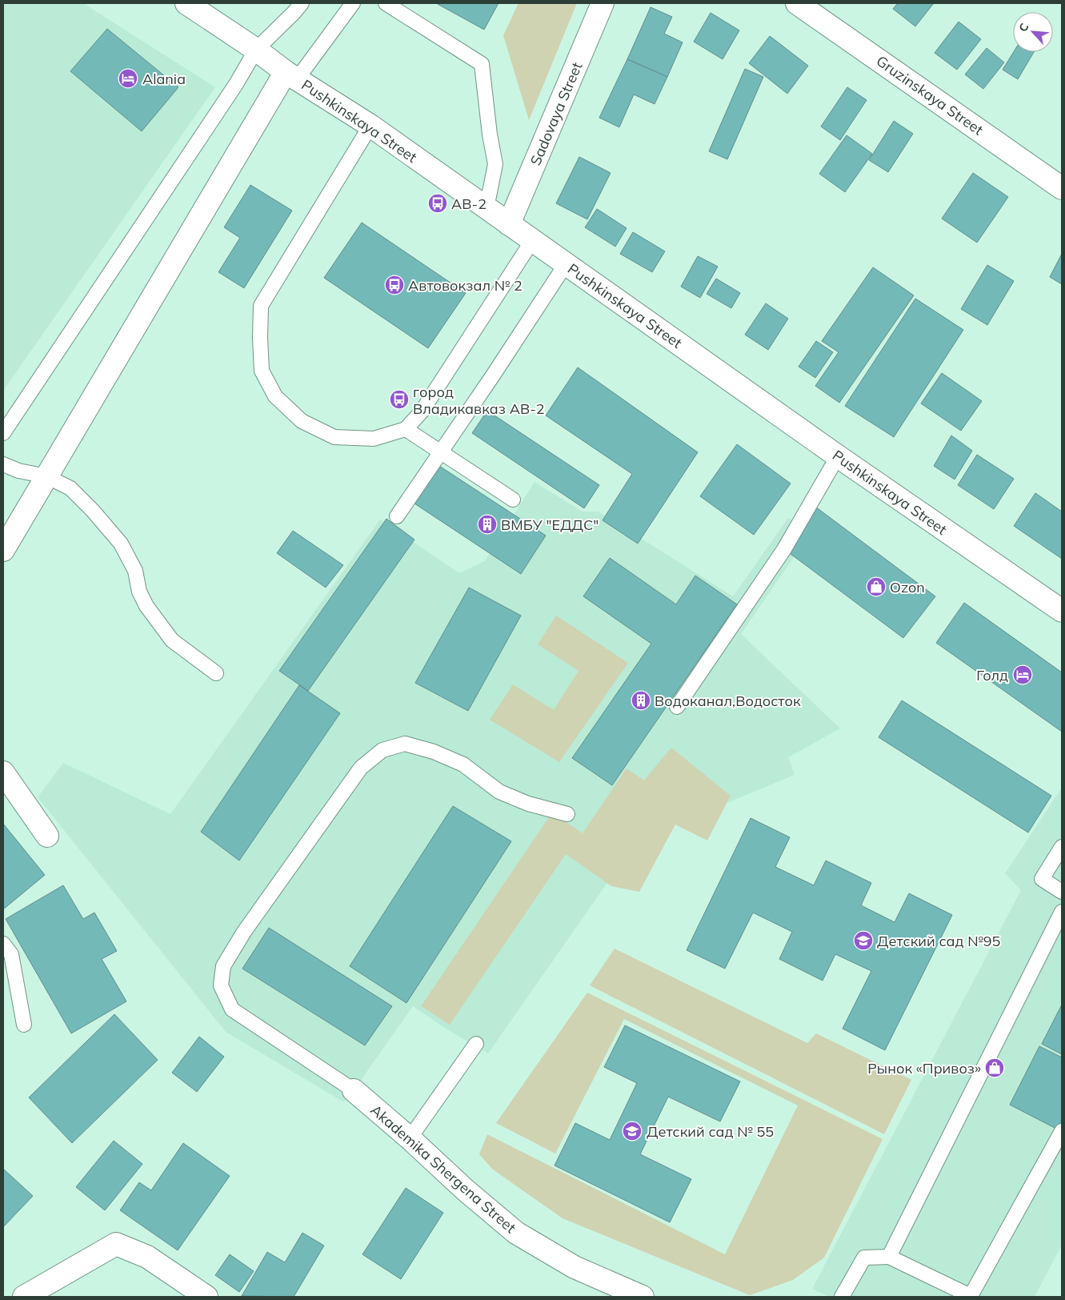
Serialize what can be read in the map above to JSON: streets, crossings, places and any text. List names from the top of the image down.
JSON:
{
  "streets": {
    "street": [
      "Gruzinskaya Street",
      "Sadovaya Street",
      "Pushkinskaya Street",
      "Akademika Shergena Street"
    ]
  },
  "crossings": [
    ["Sadovaya Street", "Pushkinskaya Street"]
  ],
  "places": {
    "hotel": ["Alania", "Голд"],
    "bus stop": ["АВ-2", "Автовокзал № 2", "город Владикавказ АВ-2"],
    "building": ["ВМБУ \"ЕДДС\"", "Водоканал,Водосток"],
    "shop": ["Ozon", "Рынок «Привоз»"],
    "school or university": ["Детский сад №95", "Детский сад № 55"]
  },
  "north": "top left"
}
